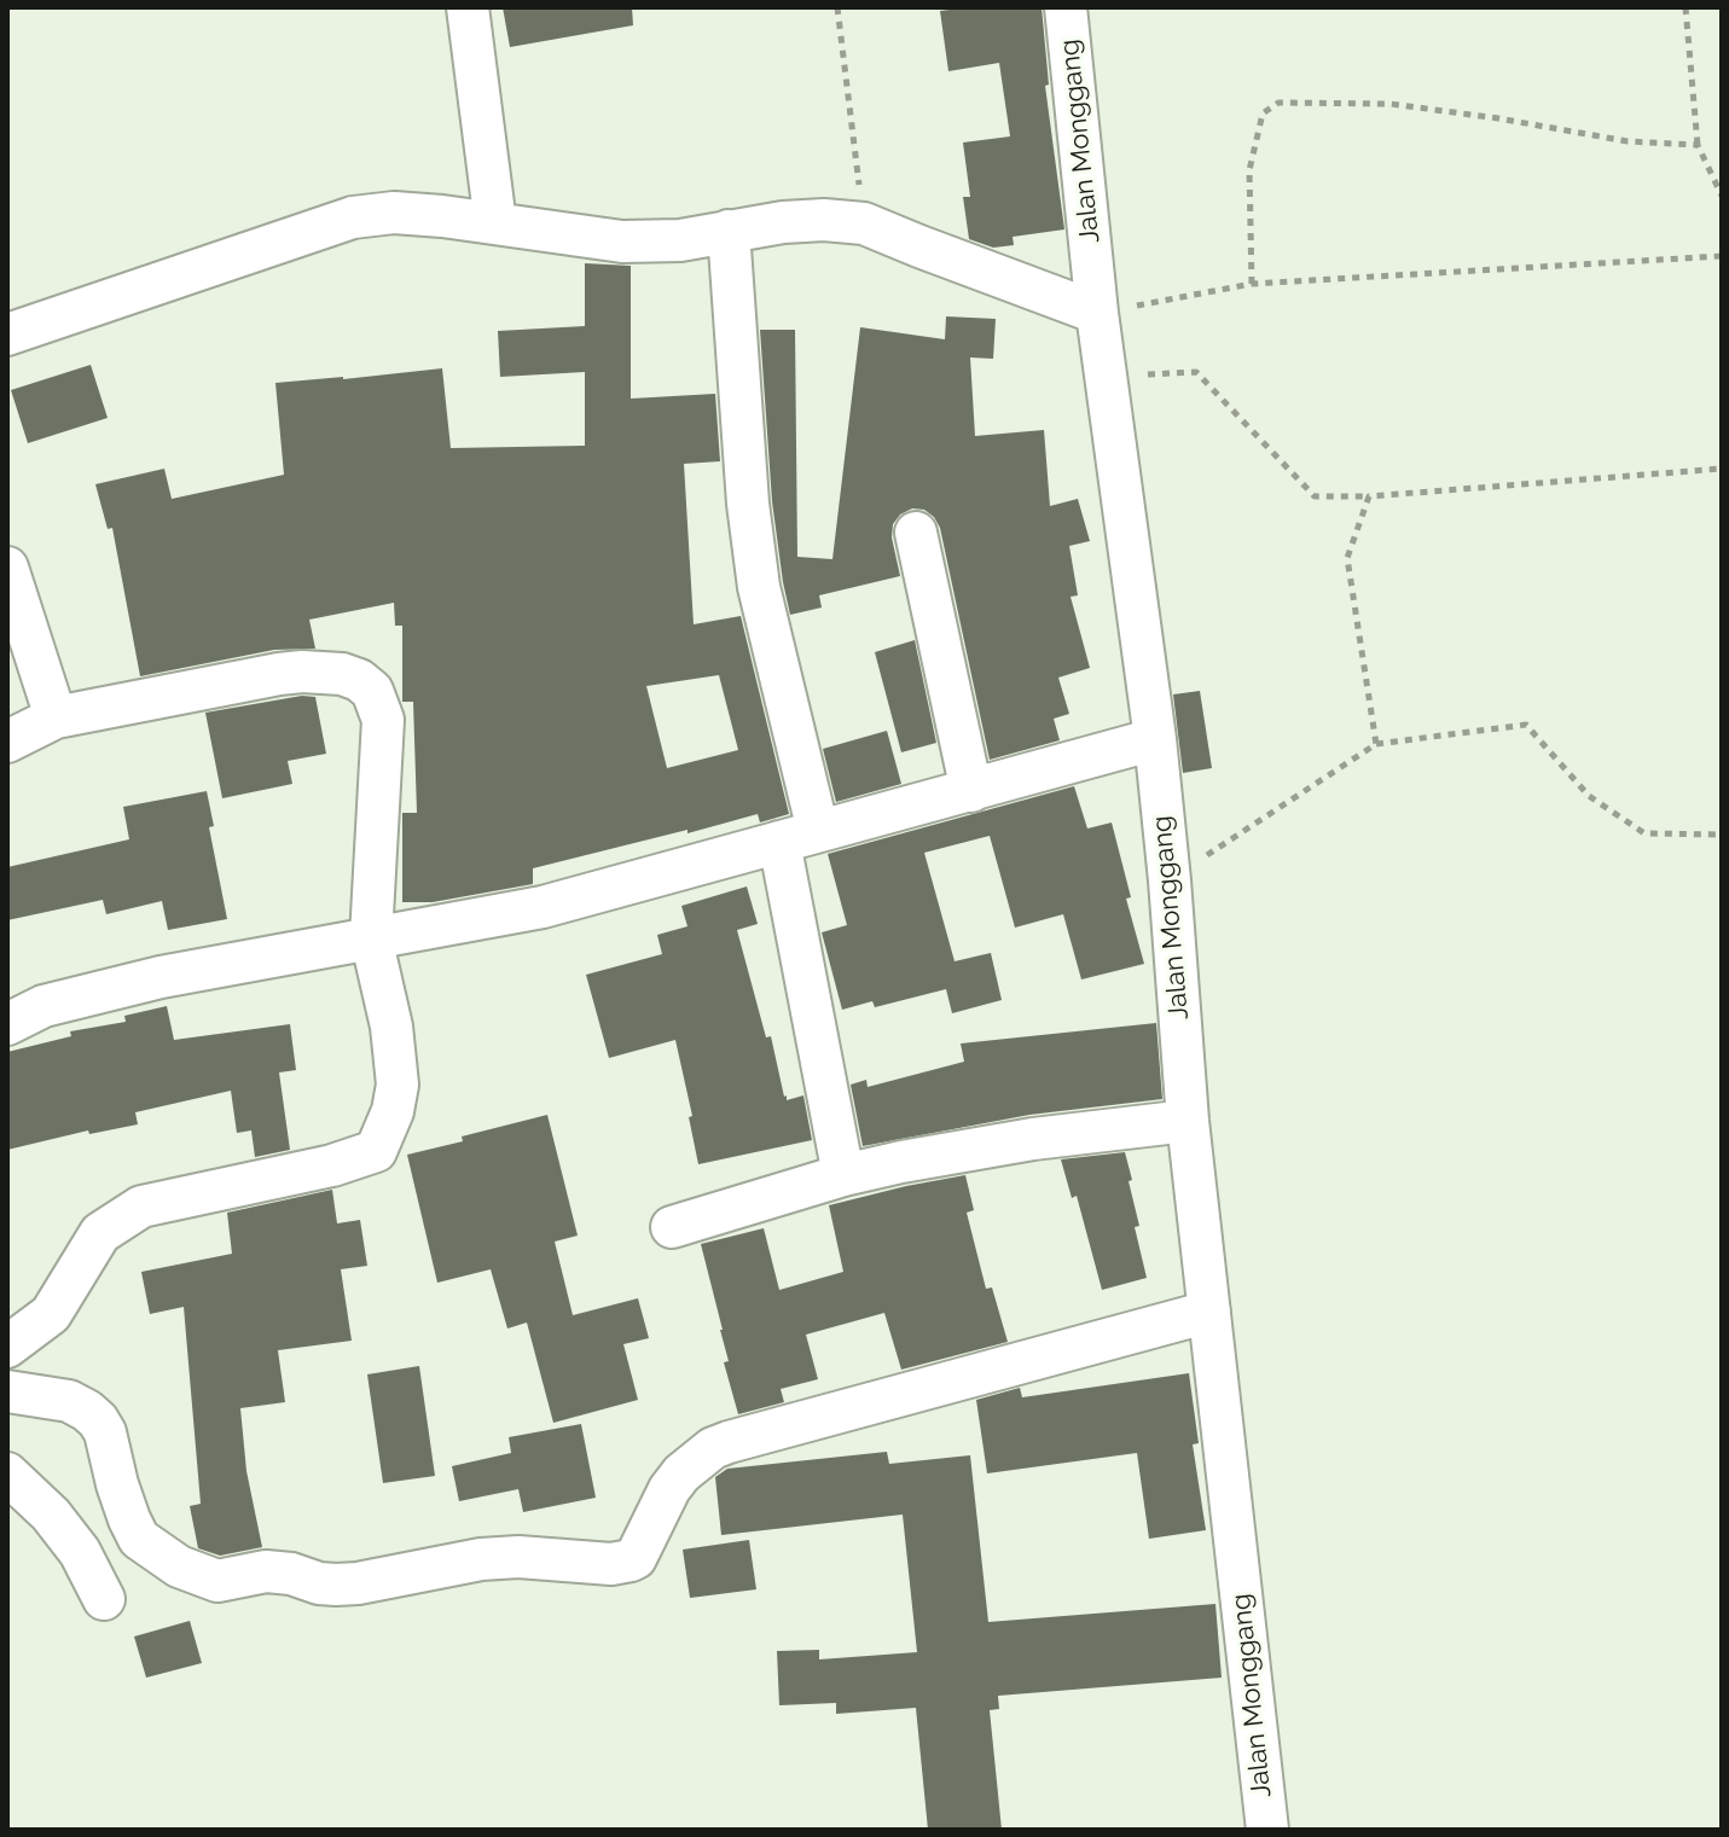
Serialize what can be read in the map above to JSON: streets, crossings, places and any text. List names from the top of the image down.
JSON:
{
  "streets": {
    "street": ["Jalan Monggang"]
  }
}
